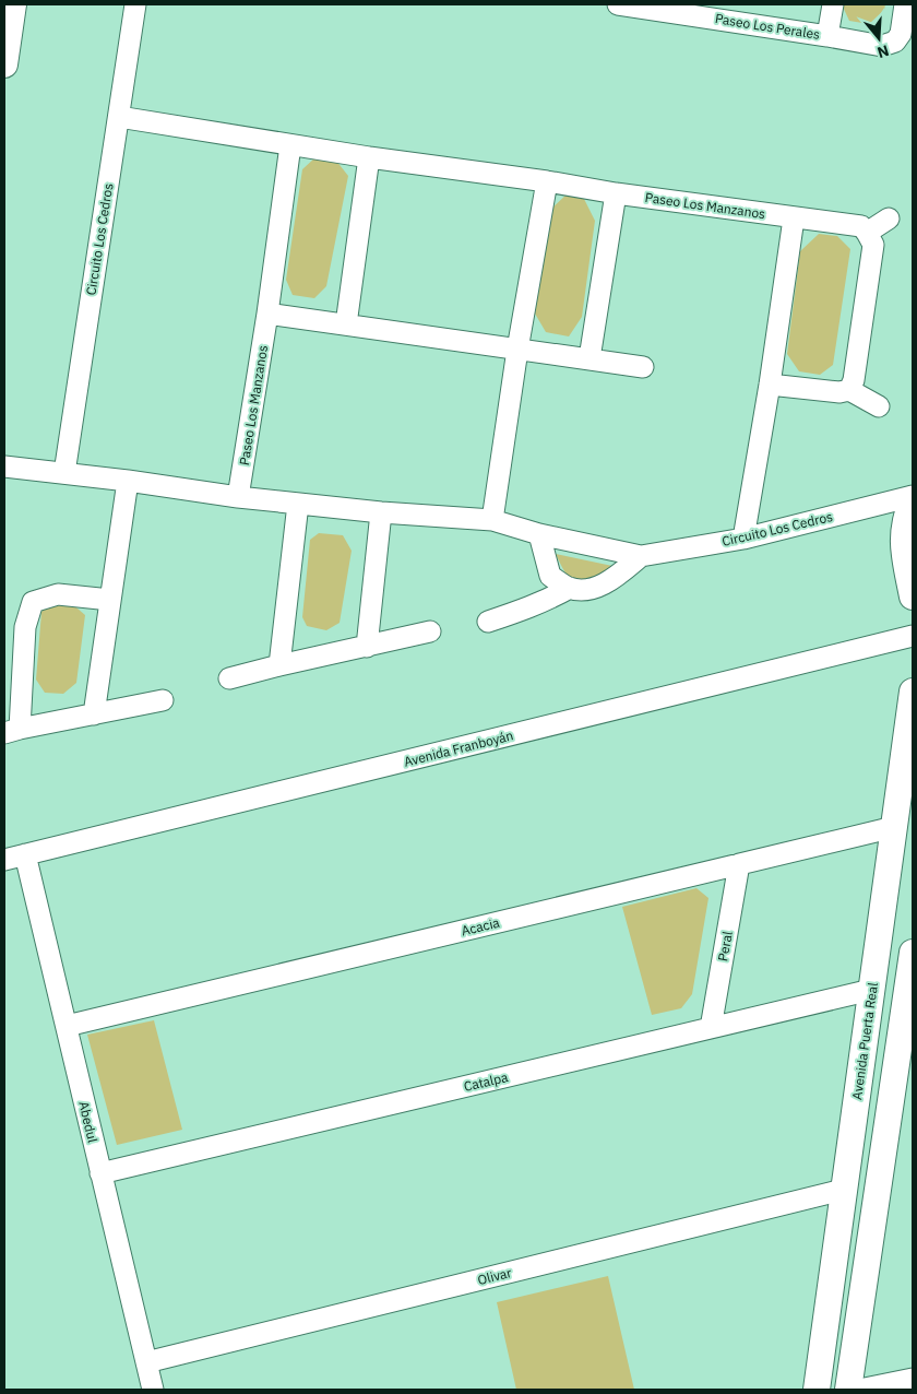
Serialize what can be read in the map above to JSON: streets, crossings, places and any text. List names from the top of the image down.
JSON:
{
  "streets": {
    "street": [
      "Paseo Los Perales",
      "Paseo Los Manzanos",
      "Circuito Los Cedros",
      "Avenida Franboyán",
      "Acacia",
      "Peral",
      "Avenida Puerta Real",
      "Catalpa",
      "Abedul",
      "Olivar"
    ]
  },
  "crossings": [
    ["Paseo Los Manzanos", "Circuito Los Cedros"],
    ["Avenida Franboyán", "Abedul"],
    ["Acacia", "Peral"],
    ["Acacia", "Avenida Puerta Real"],
    ["Acacia", "Abedul"],
    ["Peral", "Catalpa"],
    ["Avenida Puerta Real", "Catalpa"],
    ["Avenida Puerta Real", "Olivar"],
    ["Catalpa", "Abedul"],
    ["Abedul", "Olivar"]
  ],
  "north": "bottom"
}
